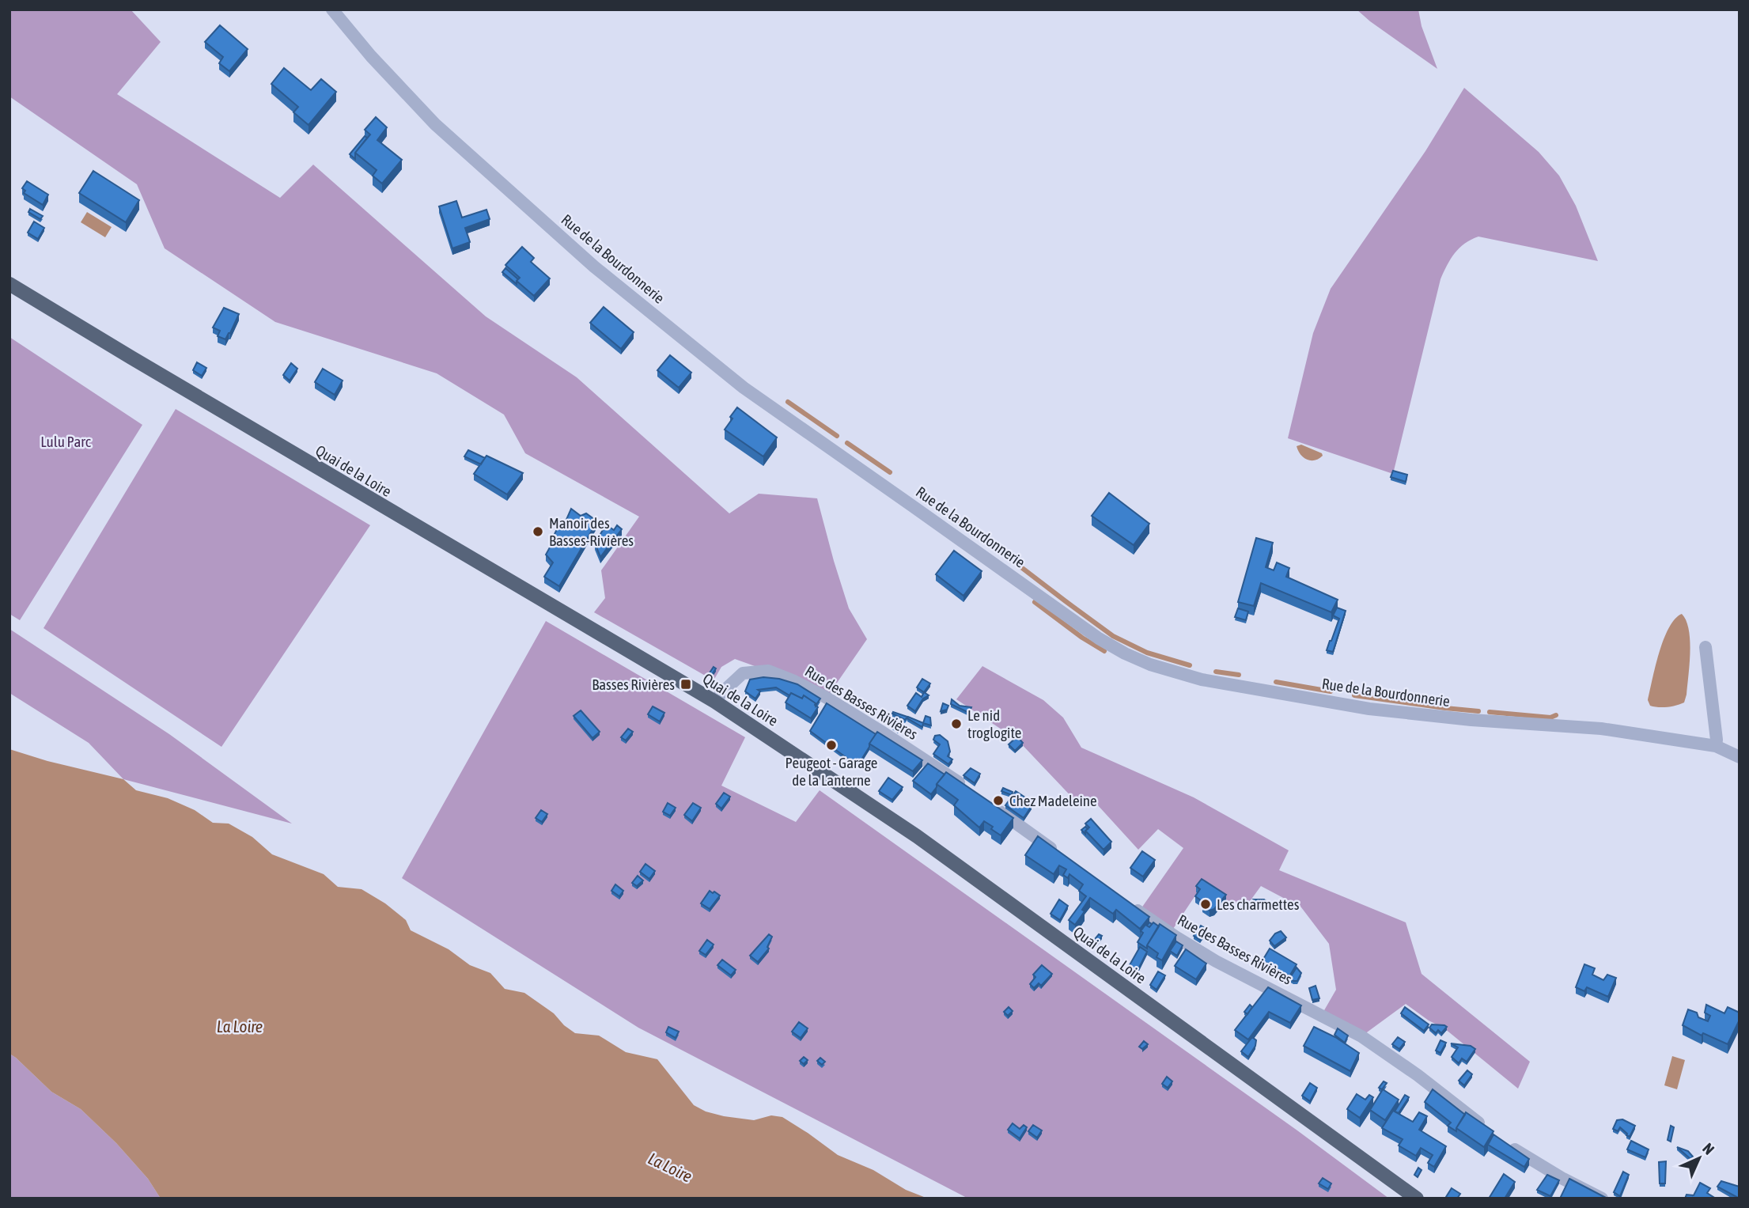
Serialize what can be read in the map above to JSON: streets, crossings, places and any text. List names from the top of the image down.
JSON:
{
  "streets": {
    "main road": ["Quai de la Loire"],
    "street": ["Rue de la Bourdonnerie", "Rue des Basses Rivières"]
  },
  "crossings": [
    ["Quai de la Loire", "Rue des Basses Rivières"]
  ],
  "water": ["La Loire"],
  "parks": ["Lulu Parc"],
  "places": {
    "other": [
      "Manoir des Basses-Rivières",
      "Le nid troglogite",
      "Peugeot - Garage de la Lanterne",
      "Chez Madeleine",
      "Les charmettes"
    ],
    "transit": ["Basses Rivières"]
  },
  "north": "top right"
}
